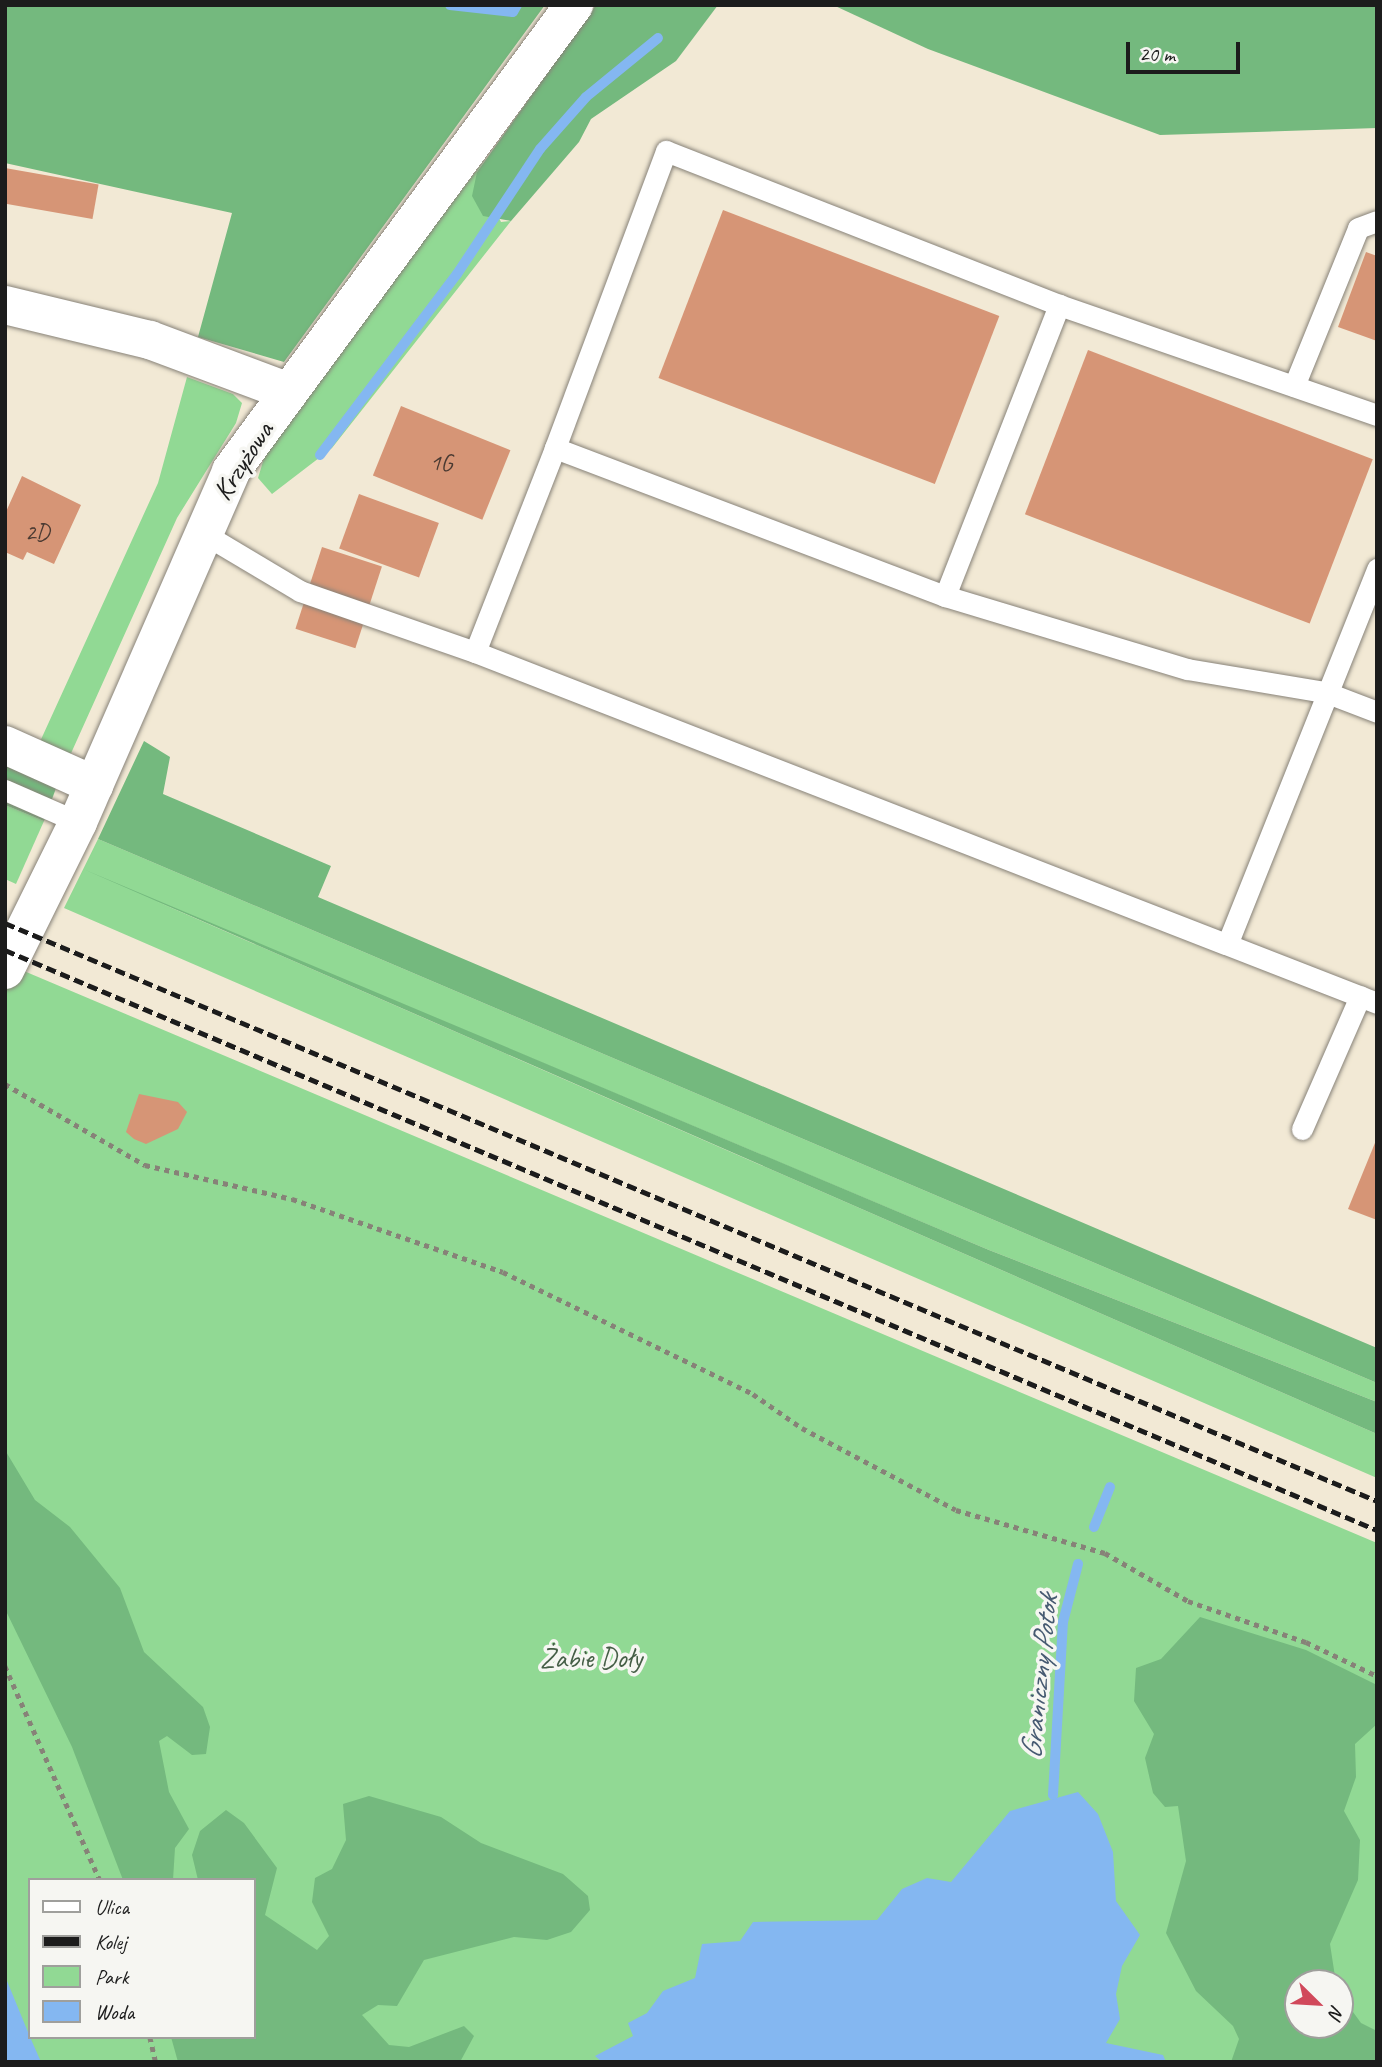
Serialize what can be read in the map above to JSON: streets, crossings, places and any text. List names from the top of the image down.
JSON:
{
  "streets": {
    "street": ["Krzyżowa"]
  },
  "water": ["Graniczny Potok"],
  "parks": ["Żabie Doły"],
  "house_numbers": ["1G", "2D"],
  "legend": [
    "Ulica",
    "Kolej",
    "Park",
    "Woda"
  ],
  "scale_bar": "20 m",
  "north": "bottom right"
}
